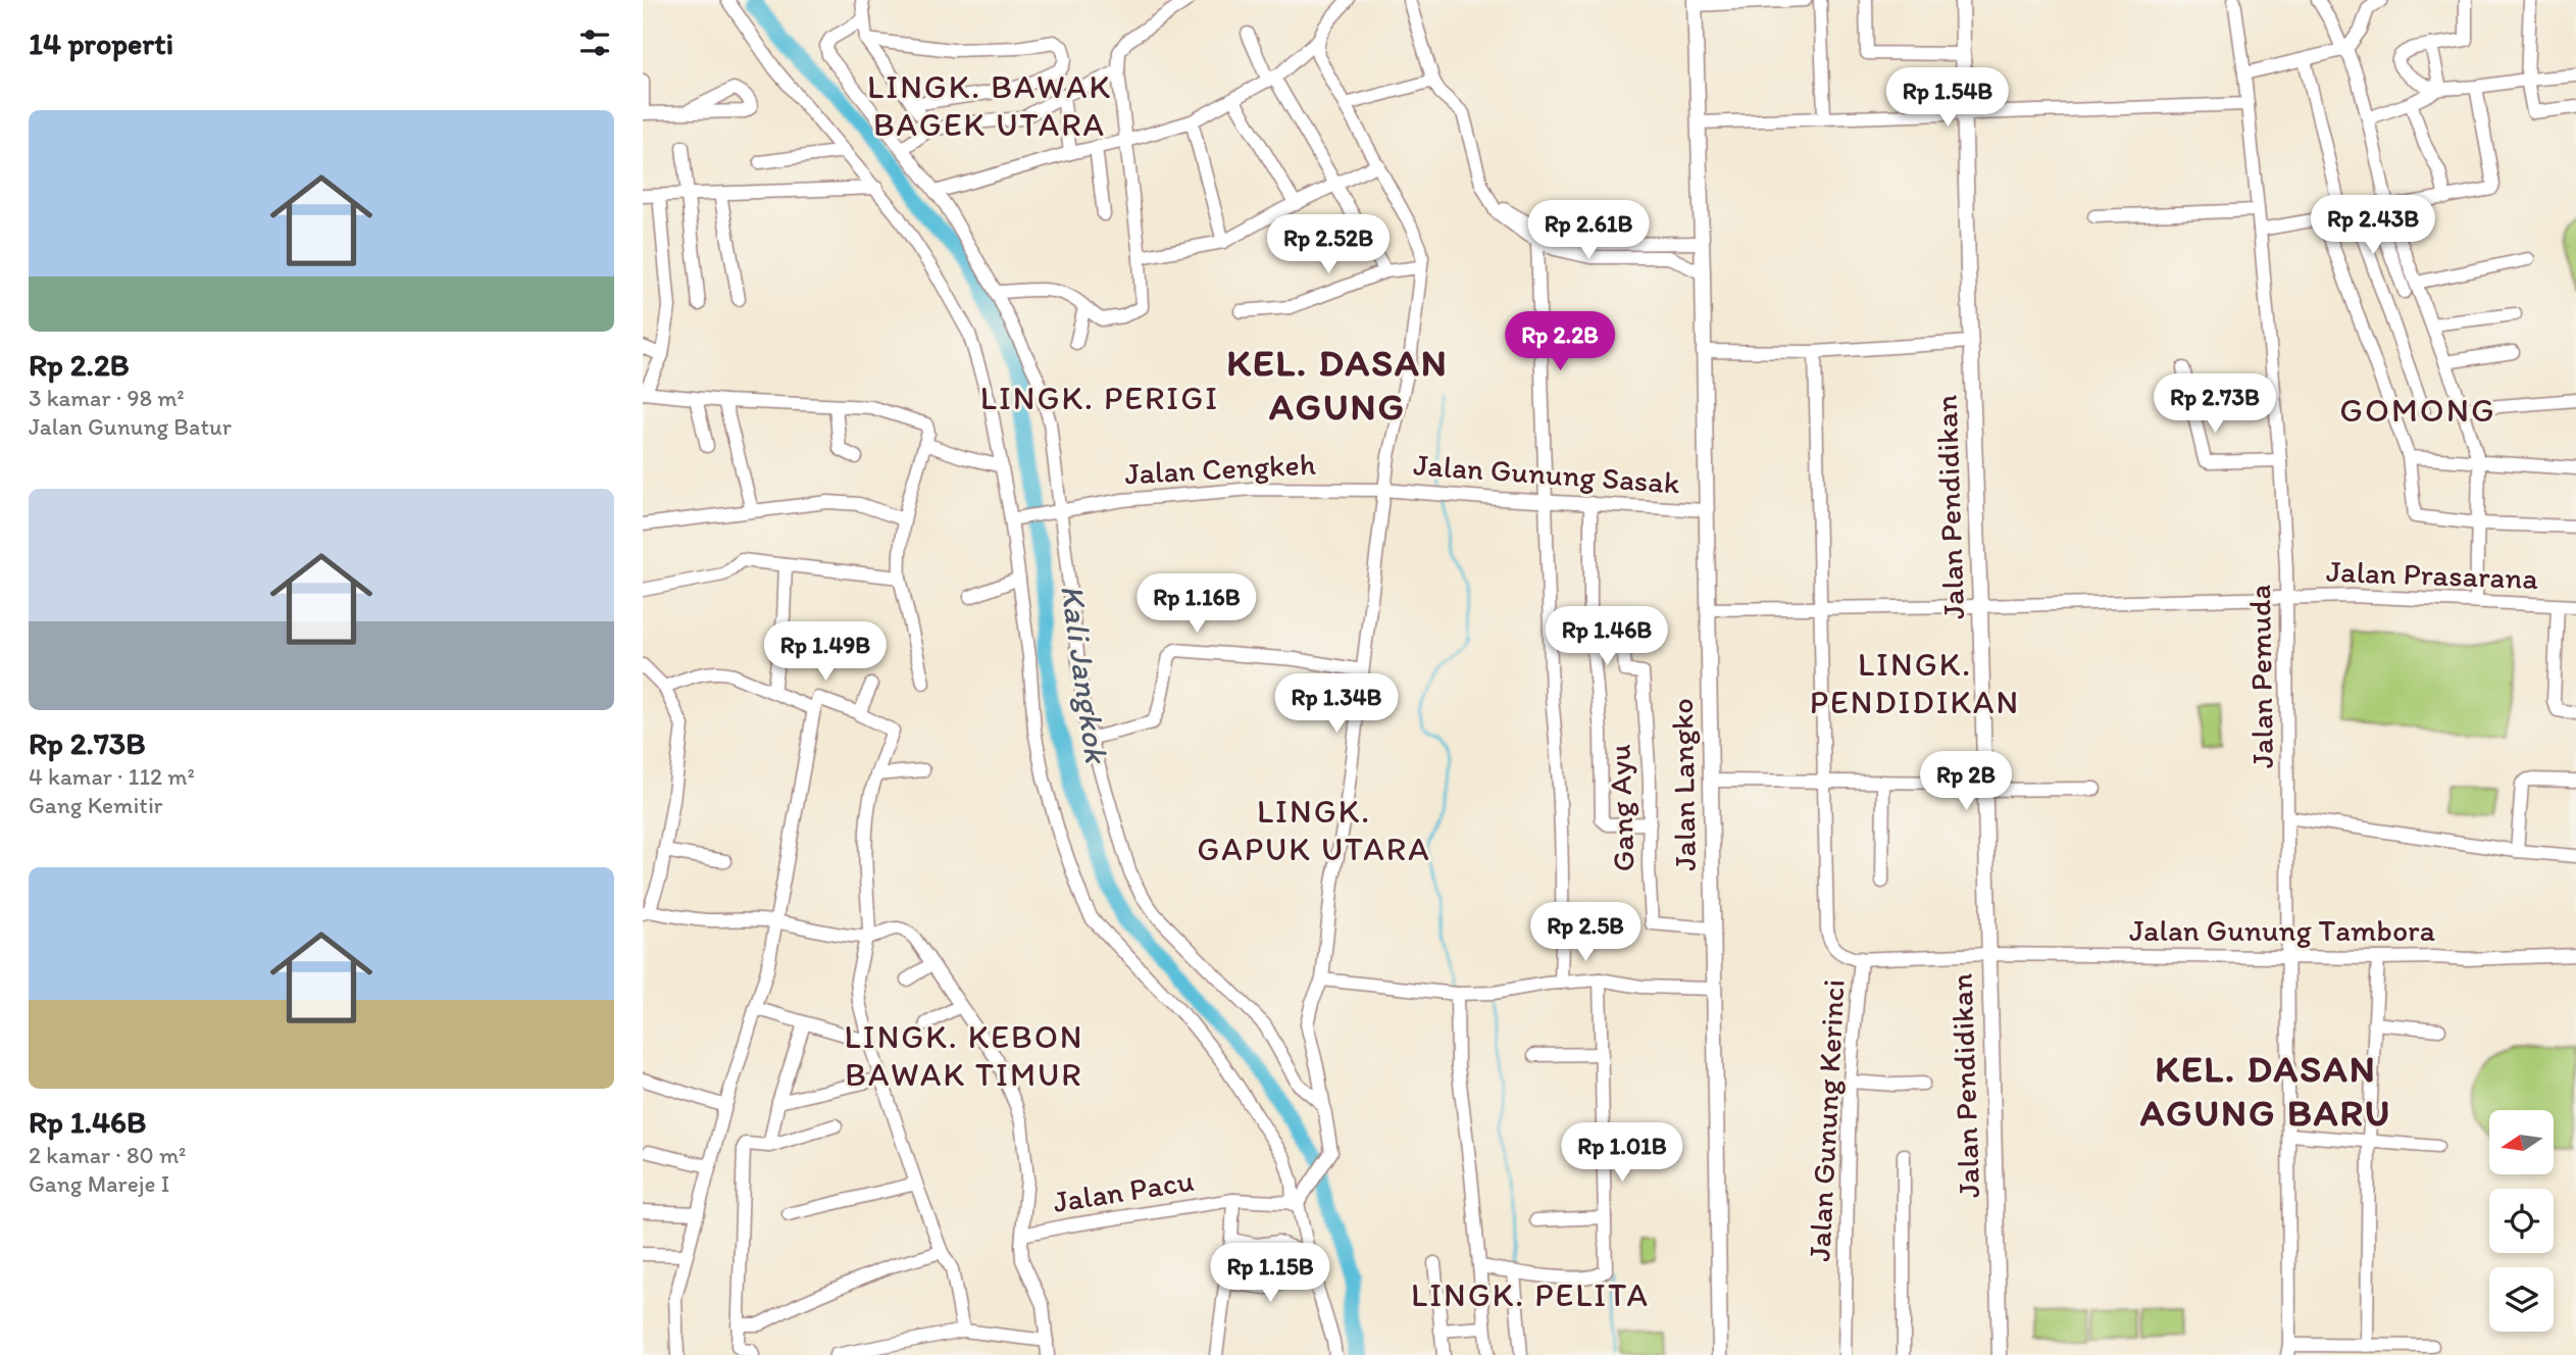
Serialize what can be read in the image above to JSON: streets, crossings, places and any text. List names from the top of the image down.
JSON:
{
  "streets": {
    "main road": ["Jalan Pendidikan", "Jalan Langko"],
    "street": [
      "Jalan Cengkeh",
      "Jalan Gunung Sasak",
      "Jalan Prasarana",
      "Jalan Pemuda",
      "Gang Ayu",
      "Jalan Gunung Tambora",
      "Jalan Gunung Kerinci",
      "Jalan Pacu"
    ]
  },
  "crossings": [
    ["Jalan Cengkeh", "Jalan Gunung Sasak"],
    ["Jalan Gunung Sasak", "Jalan Langko"],
    ["Jalan Pendidikan", "Jalan Prasarana"],
    ["Jalan Pendidikan", "Jalan Gunung Tambora"],
    ["Jalan Prasarana", "Jalan Pemuda"],
    ["Jalan Prasarana", "Jalan Langko"],
    ["Jalan Prasarana", "Jalan Gunung Kerinci"],
    ["Jalan Pemuda", "Jalan Gunung Tambora"],
    ["Jalan Langko", "Gang Ayu"],
    ["Jalan Gunung Tambora", "Jalan Gunung Kerinci"]
  ],
  "districts": [
    "LINGK. BAWAK BAGEK UTARA",
    "KEL. DASAN AGUNG",
    "LINGK. PERIGI",
    "GOMONG",
    "LINGK. PENDIDIKAN",
    "LINGK. GAPUK UTARA",
    "LINGK. KEBON BAWAK TIMUR",
    "KEL. DASAN AGUNG BARU",
    "LINGK. PELITA"
  ],
  "water": ["Kali Jangkok"],
  "north": "left",
  "page": {
    "heading": "14 properti",
    "price": [
      "Rp 1.54B",
      "Rp 2.43B",
      "Rp 2.61B",
      "Rp 2.52B",
      "Rp 2.2B",
      "Rp 2.73B",
      "Rp 1.16B",
      "Rp 1.46B",
      "Rp 1.49B",
      "Rp 1.34B",
      "Rp 2B",
      "Rp 2.5B",
      "Rp 1.01B",
      "Rp 1.15B"
    ],
    "list": [
      {
        "name": "Rp 2.2B",
        "note": "3 kamar · 98 m² · Jalan Gunung Batur"
      },
      {
        "name": "Rp 2.73B",
        "note": "4 kamar · 112 m² · Gang Kemitir"
      },
      {
        "name": "Rp 1.46B",
        "note": "2 kamar · 80 m² · Gang Mareje I"
      }
    ]
  }
}
